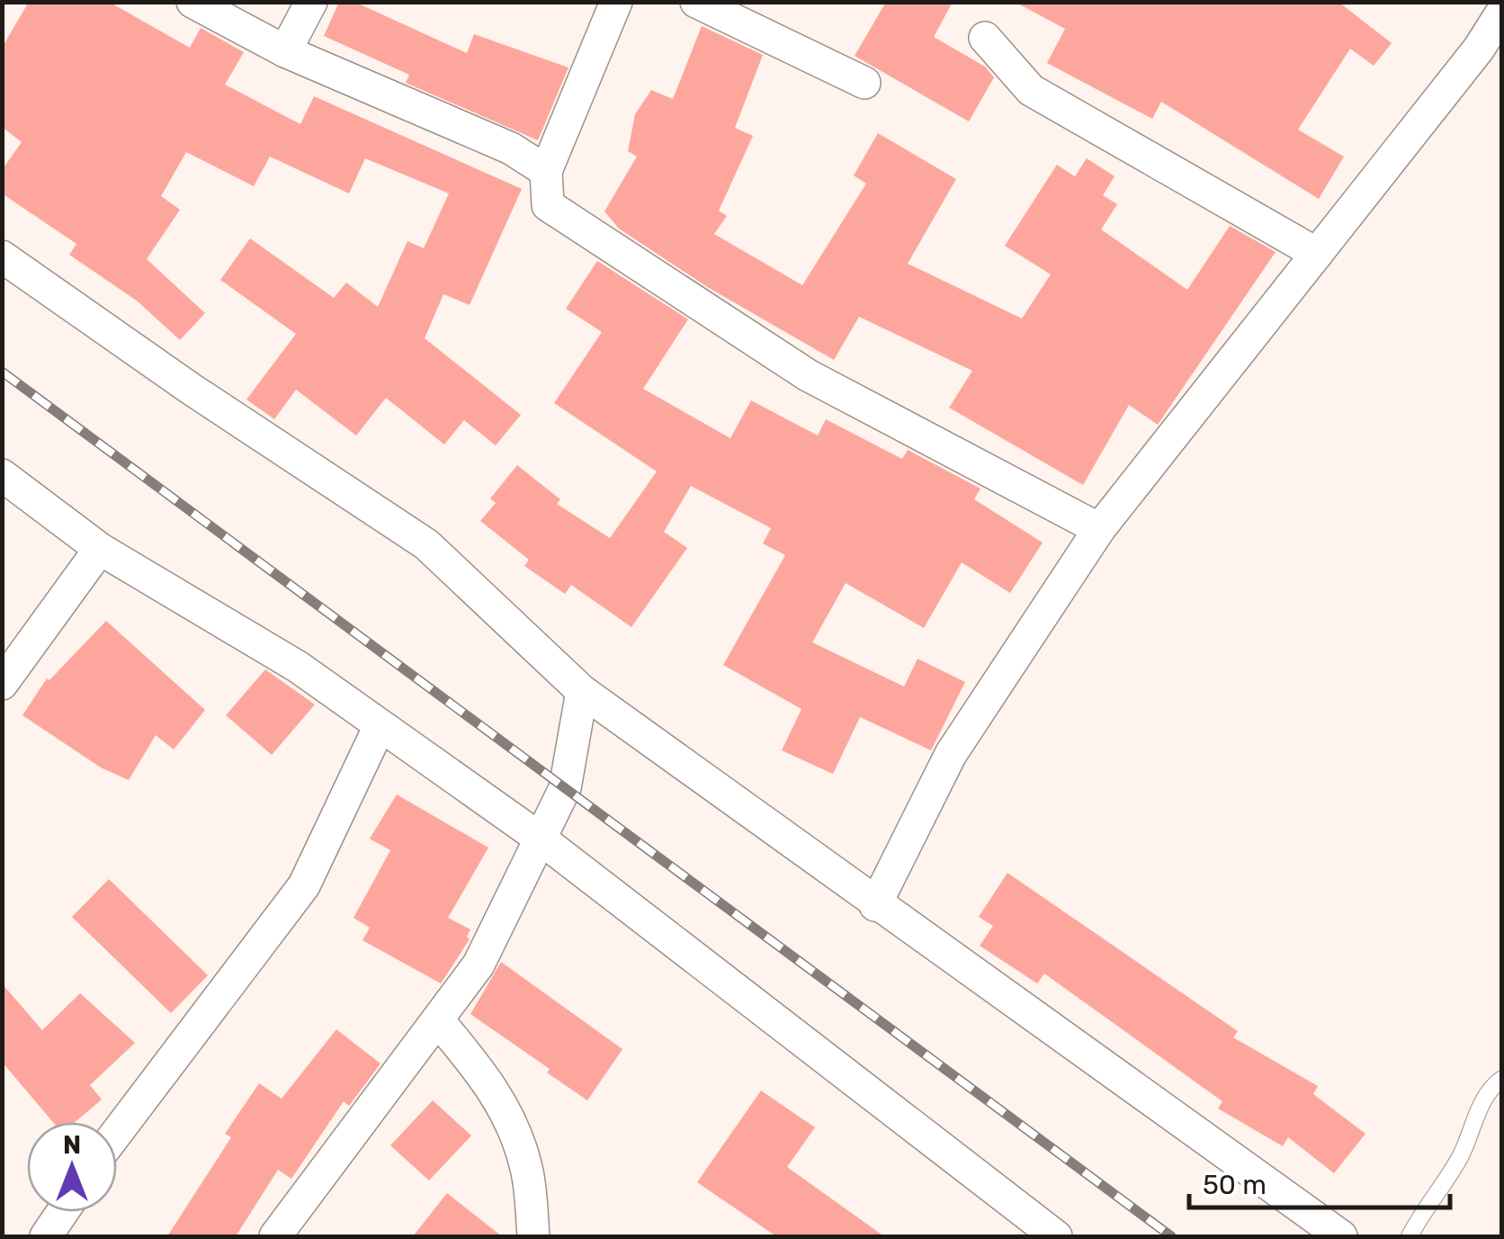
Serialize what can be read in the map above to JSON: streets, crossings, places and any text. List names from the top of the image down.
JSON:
{
  "scale_bar": "50 m",
  "north": "top"
}
